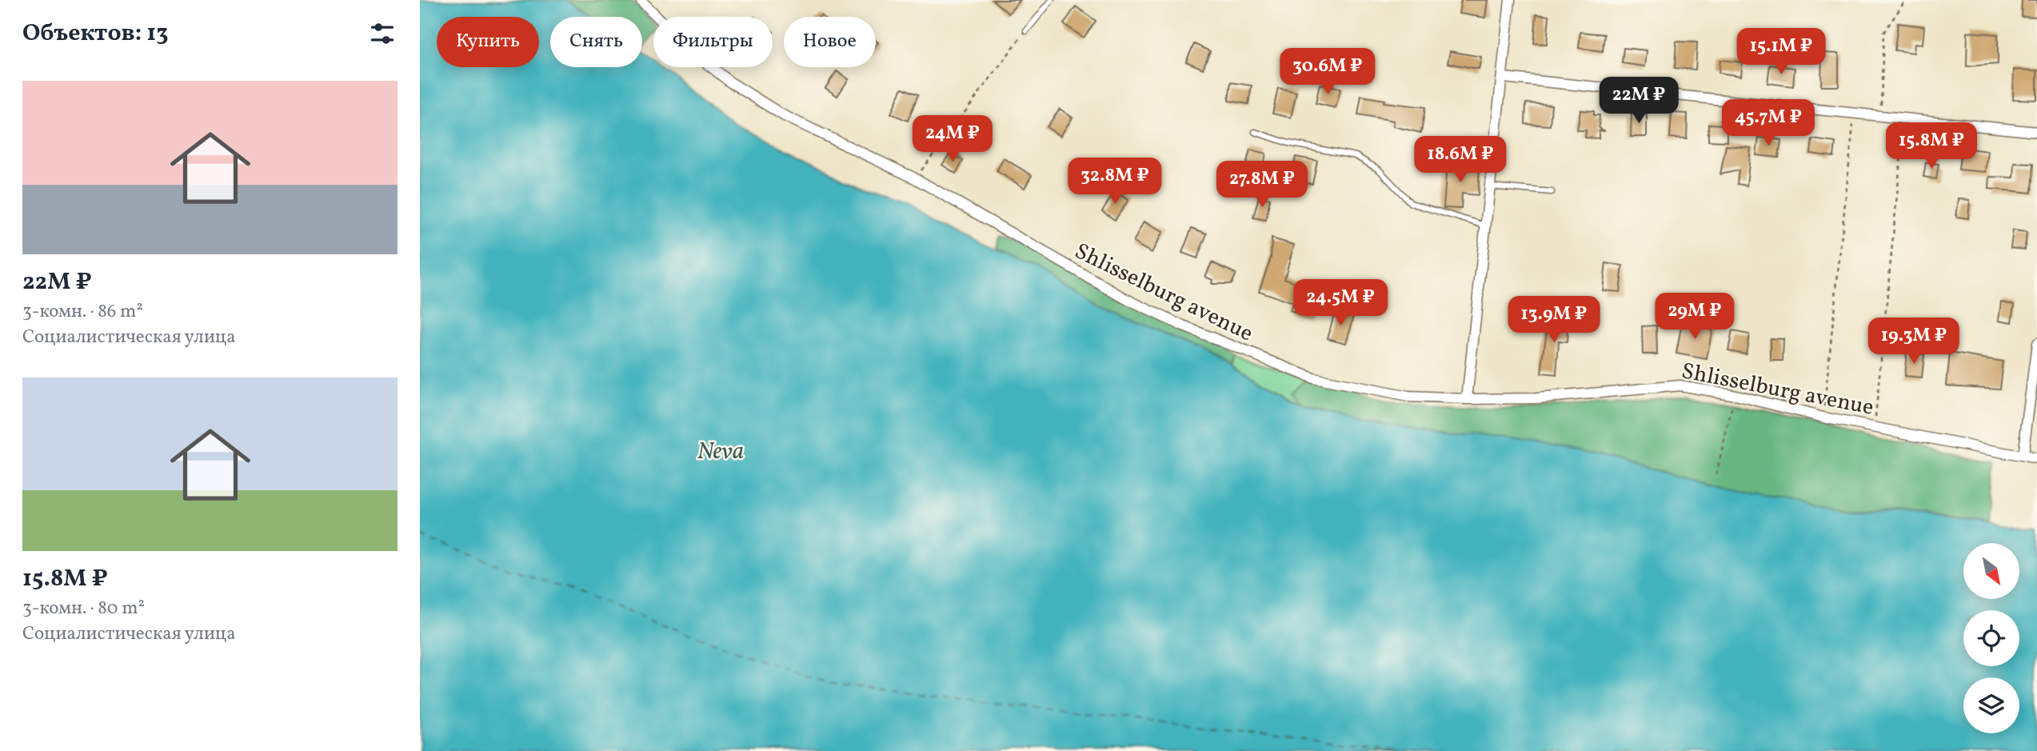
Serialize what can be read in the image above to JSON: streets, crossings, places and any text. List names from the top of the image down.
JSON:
{
  "streets": {
    "street": ["Shlisselburg avenue"]
  },
  "water": ["Neva"],
  "north": "bottom right",
  "page": {
    "heading": "Объектов: 13",
    "chip": [
      "Купить",
      "Снять",
      "Фильтры",
      "Новое"
    ],
    "price": [
      "15.1M ₽",
      "30.6M ₽",
      "22M ₽",
      "45.7M ₽",
      "24M ₽",
      "15.8M ₽",
      "18.6M ₽",
      "32.8M ₽",
      "27.8M ₽",
      "24.5M ₽",
      "29M ₽",
      "13.9M ₽",
      "19.3M ₽"
    ],
    "list": [
      {
        "name": "22M ₽",
        "note": "3-комн. · 86 m² · Социалистическая улица"
      },
      {
        "name": "15.8M ₽",
        "note": "3-комн. · 80 m² · Социалистическая улица"
      }
    ]
  }
}
